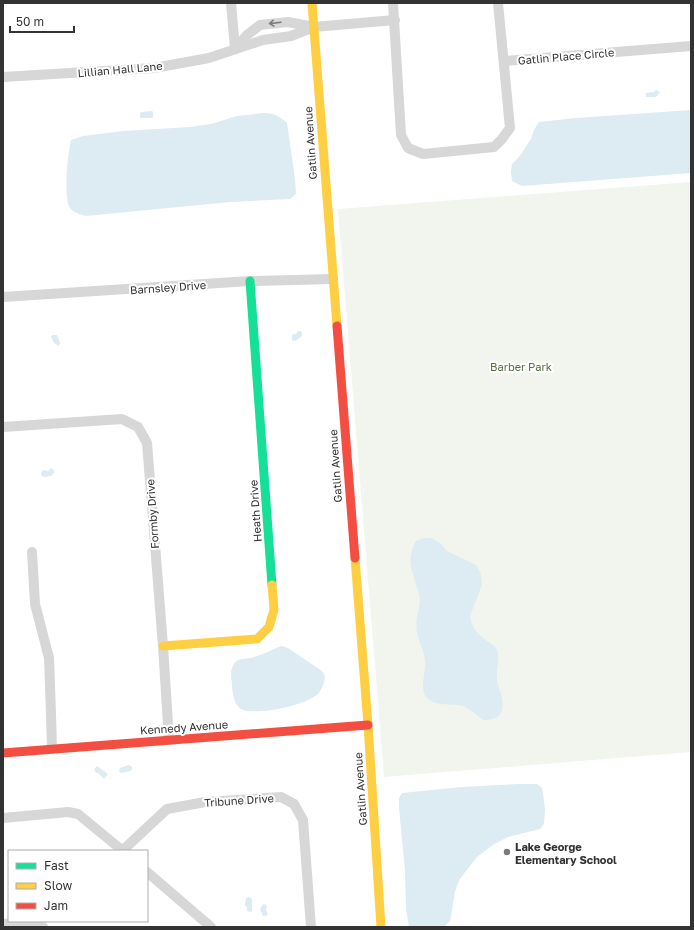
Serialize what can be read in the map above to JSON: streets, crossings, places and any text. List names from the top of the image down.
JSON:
{
  "streets": {
    "street": [
      "Gatlin Place Circle",
      "Lillian Hall Lane",
      "Gatlin Avenue",
      "Barnsley Drive",
      "Heath Drive",
      "Formby Drive",
      "Kennedy Avenue",
      "Tribune Drive"
    ]
  },
  "crossings": [
    ["Lillian Hall Lane", "Gatlin Avenue"],
    ["Gatlin Avenue", "Barnsley Drive"],
    ["Gatlin Avenue", "Kennedy Avenue"],
    ["Barnsley Drive", "Heath Drive"],
    ["Heath Drive", "Formby Drive"],
    ["Formby Drive", "Kennedy Avenue"]
  ],
  "parks": ["Barber Park"],
  "places": ["Lake George Elementary School"],
  "legend": ["Fast", "Slow", "Jam"],
  "scale_bar": "50 m"
}
